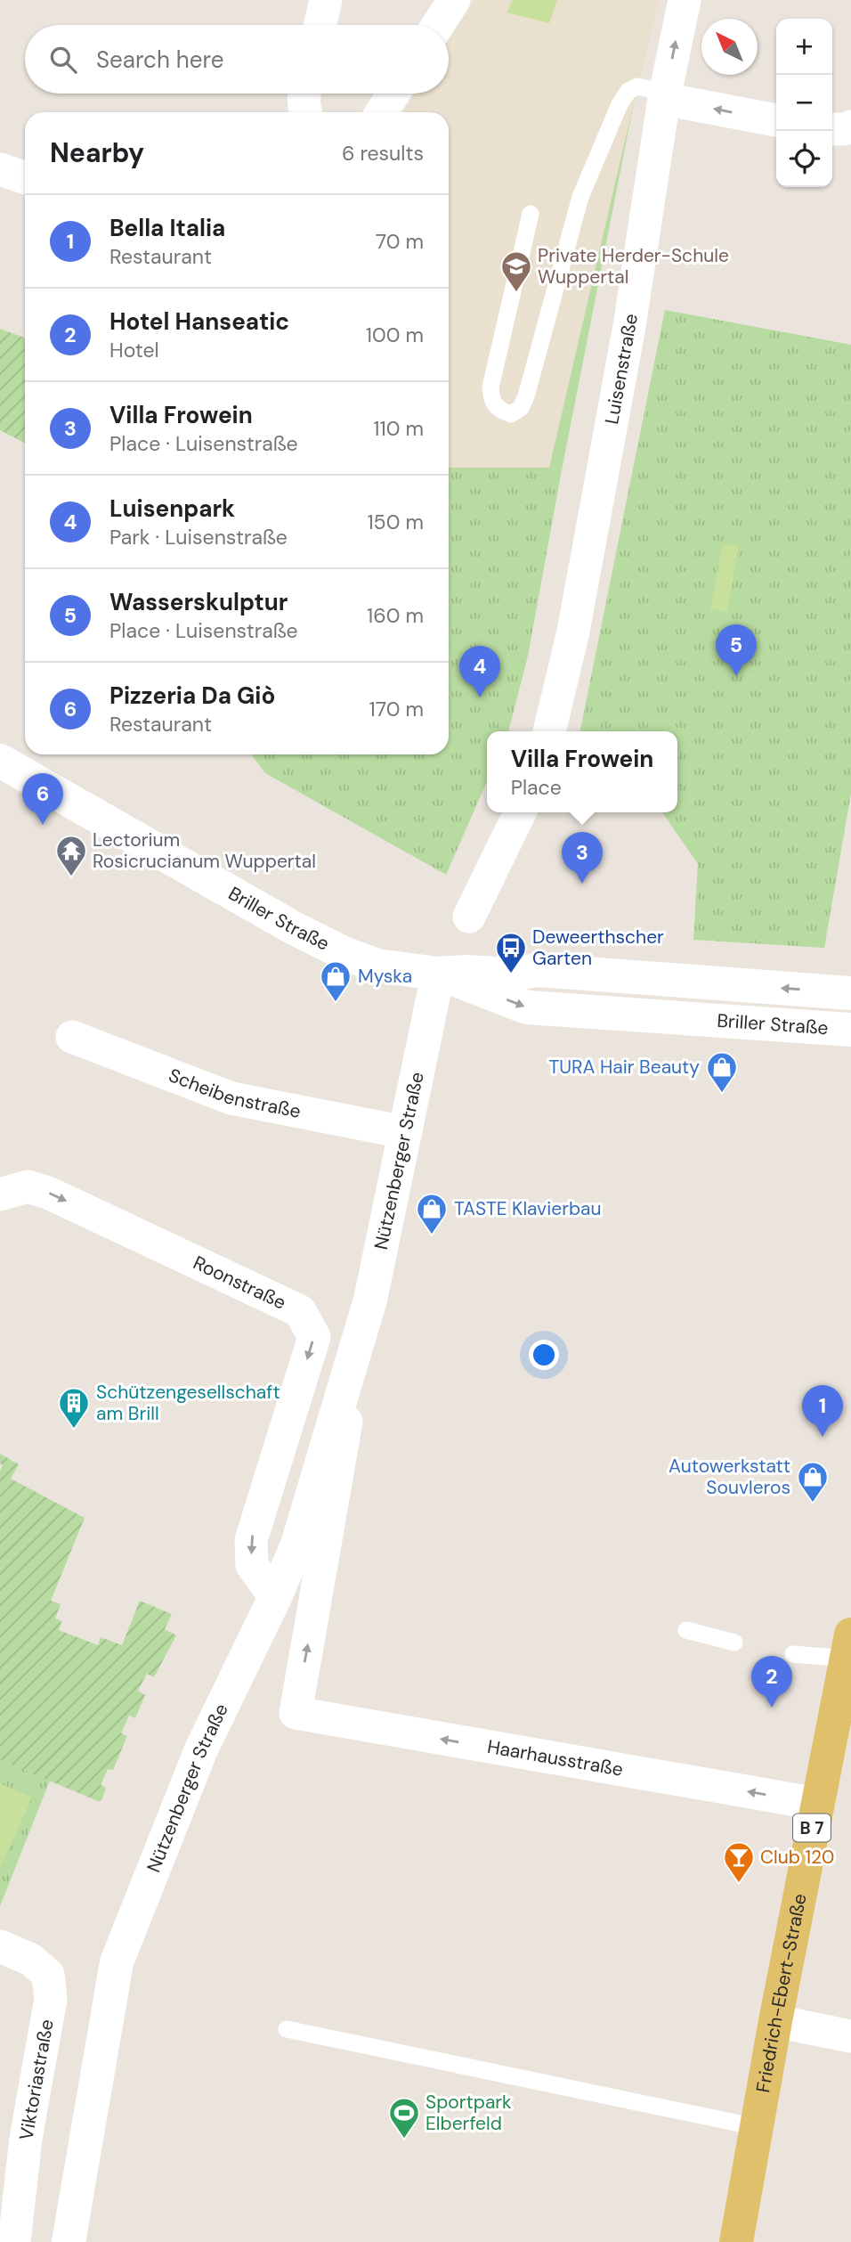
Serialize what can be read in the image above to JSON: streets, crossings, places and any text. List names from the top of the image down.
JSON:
{
  "streets": {
    "main road": [
      "Briller Straße",
      "Nützenberger Straße",
      "B 7",
      "Friedrich-Ebert-Straße"
    ],
    "street": [
      "Luisenstraße",
      "Scheibenstraße",
      "Roonstraße",
      "Haarhausstraße",
      "Viktoriastraße"
    ]
  },
  "crossings": [
    ["Briller Straße", "Nützenberger Straße"],
    ["Scheibenstraße", "Nützenberger Straße"],
    ["Nützenberger Straße", "Roonstraße"],
    ["Nützenberger Straße", "Haarhausstraße"],
    ["Haarhausstraße", "Friedrich-Ebert-Straße"]
  ],
  "one_way": ["Haarhausstraße"],
  "places": {
    "school or university": ["Private Herder-Schule Wuppertal"],
    "temple": ["Lectorium Rosicrucianum Wuppertal"],
    "bus stop": ["Deweerthscher Garten"],
    "shop": [
      "Myska",
      "TURA Hair Beauty",
      "TASTE Klavierbau",
      "Autowerkstatt Souvleros"
    ],
    "building": ["Schützengesellschaft am Brill"],
    "bar": ["Club 120"],
    "sports": ["Sportpark Elberfeld"]
  },
  "north": "top left",
  "page": {
    "map_buttons": ["+", "−"],
    "search": "Search here",
    "heading": ["Nearby", "6 results"],
    "list": [
      {
        "mark": "1",
        "name": "Bella Italia",
        "note": "Restaurant",
        "value": "70 m"
      },
      {
        "mark": "2",
        "name": "Hotel Hanseatic",
        "note": "Hotel",
        "value": "100 m"
      },
      {
        "mark": "3",
        "name": "Villa Frowein",
        "note": "Place · Luisenstraße",
        "value": "110 m"
      },
      {
        "mark": "4",
        "name": "Luisenpark",
        "note": "Park · Luisenstraße",
        "value": "150 m"
      },
      {
        "mark": "5",
        "name": "Wasserskulptur",
        "note": "Place · Luisenstraße",
        "value": "160 m"
      },
      {
        "mark": "6",
        "name": "Pizzeria Da Giò",
        "note": "Restaurant",
        "value": "170 m"
      }
    ],
    "pins": [
      "5",
      "4",
      "6",
      "3",
      "1",
      "2"
    ],
    "popup": ["Villa Frowein", "Place"]
  }
}
